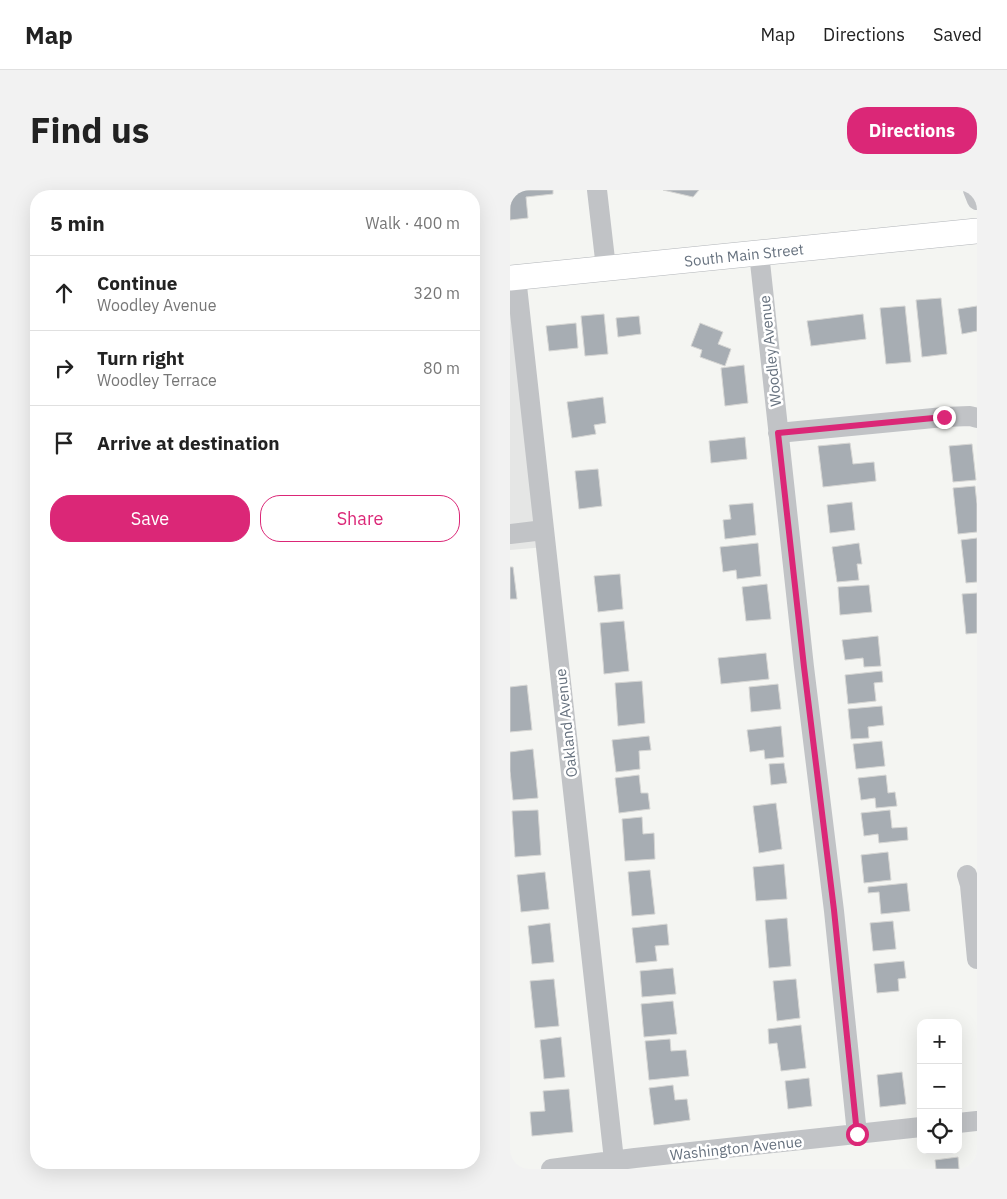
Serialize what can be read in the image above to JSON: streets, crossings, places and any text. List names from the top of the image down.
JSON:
{
  "streets": {
    "main road": ["South Main Street"],
    "street": ["Woodley Avenue", "Oakland Avenue", "Washington Avenue"]
  },
  "crossings": [
    ["South Main Street", "Woodley Avenue"],
    ["South Main Street", "Oakland Avenue"],
    ["Woodley Avenue", "Washington Avenue"],
    ["Oakland Avenue", "Washington Avenue"]
  ],
  "page": {
    "header": "Map",
    "nav": ["Map", "Directions", "Saved"],
    "title": "Find us",
    "buttons": [
      "Directions",
      ["Save", "Share"]
    ],
    "heading": ["5 min", "Walk · 400 m"],
    "list": [
      ["Continue", "Woodley Avenue", "320 m"],
      ["Turn right", "Woodley Terrace", "80 m"],
      "Arrive at destination"
    ],
    "map_buttons": ["+", "−"]
  }
}
